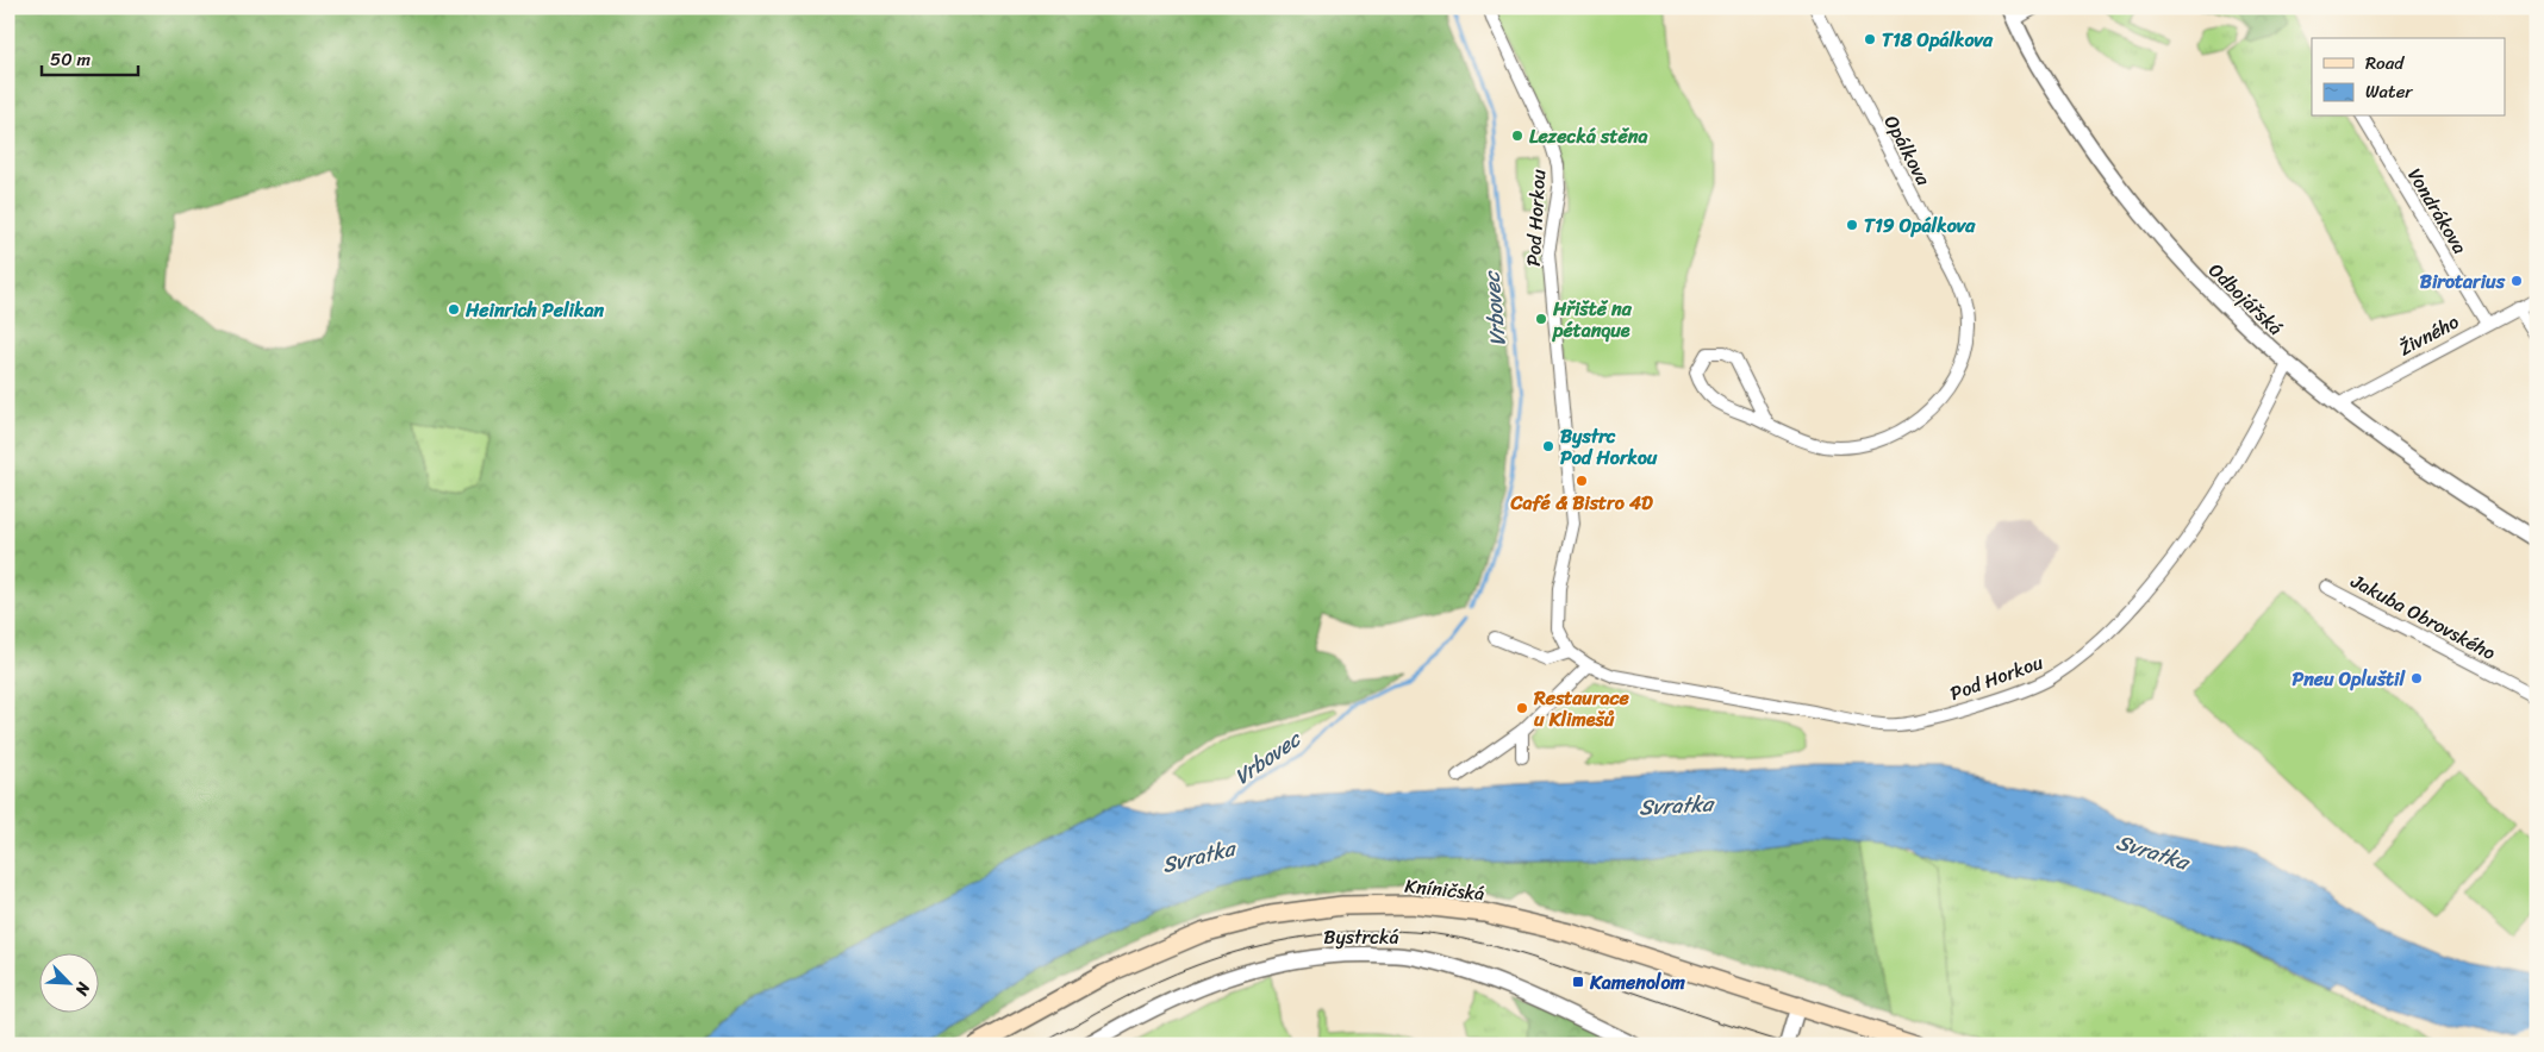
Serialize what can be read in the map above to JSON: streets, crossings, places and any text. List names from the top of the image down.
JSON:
{
  "streets": {
    "main road": ["Kníničská"],
    "street": [
      "Opálkova",
      "Vondrákova",
      "Pod Horkou",
      "Odbojářská",
      "Živného",
      "Jakuba Obrovského",
      "Bystrcká"
    ]
  },
  "crossings": [
    ["Vondrákova", "Živného"],
    ["Pod Horkou", "Odbojářská"],
    ["Odbojářská", "Živného"]
  ],
  "water": ["Vrbovec", "Svratka"],
  "places": {
    "other": [
      "T18 Opálkova",
      "Lezecká stěna",
      "T19 Opálkova",
      "Birotarius",
      "Heinrich Pelikan",
      "Hřiště na pétanque",
      "Bystrc Pod Horkou",
      "Café & Bistro 4D",
      "Pneu Opluštil",
      "Restaurace u Klimešů"
    ],
    "transit": ["Kamenolom"]
  },
  "legend": ["Road", "Water"],
  "scale_bar": "50 m",
  "north": "bottom right"
}
